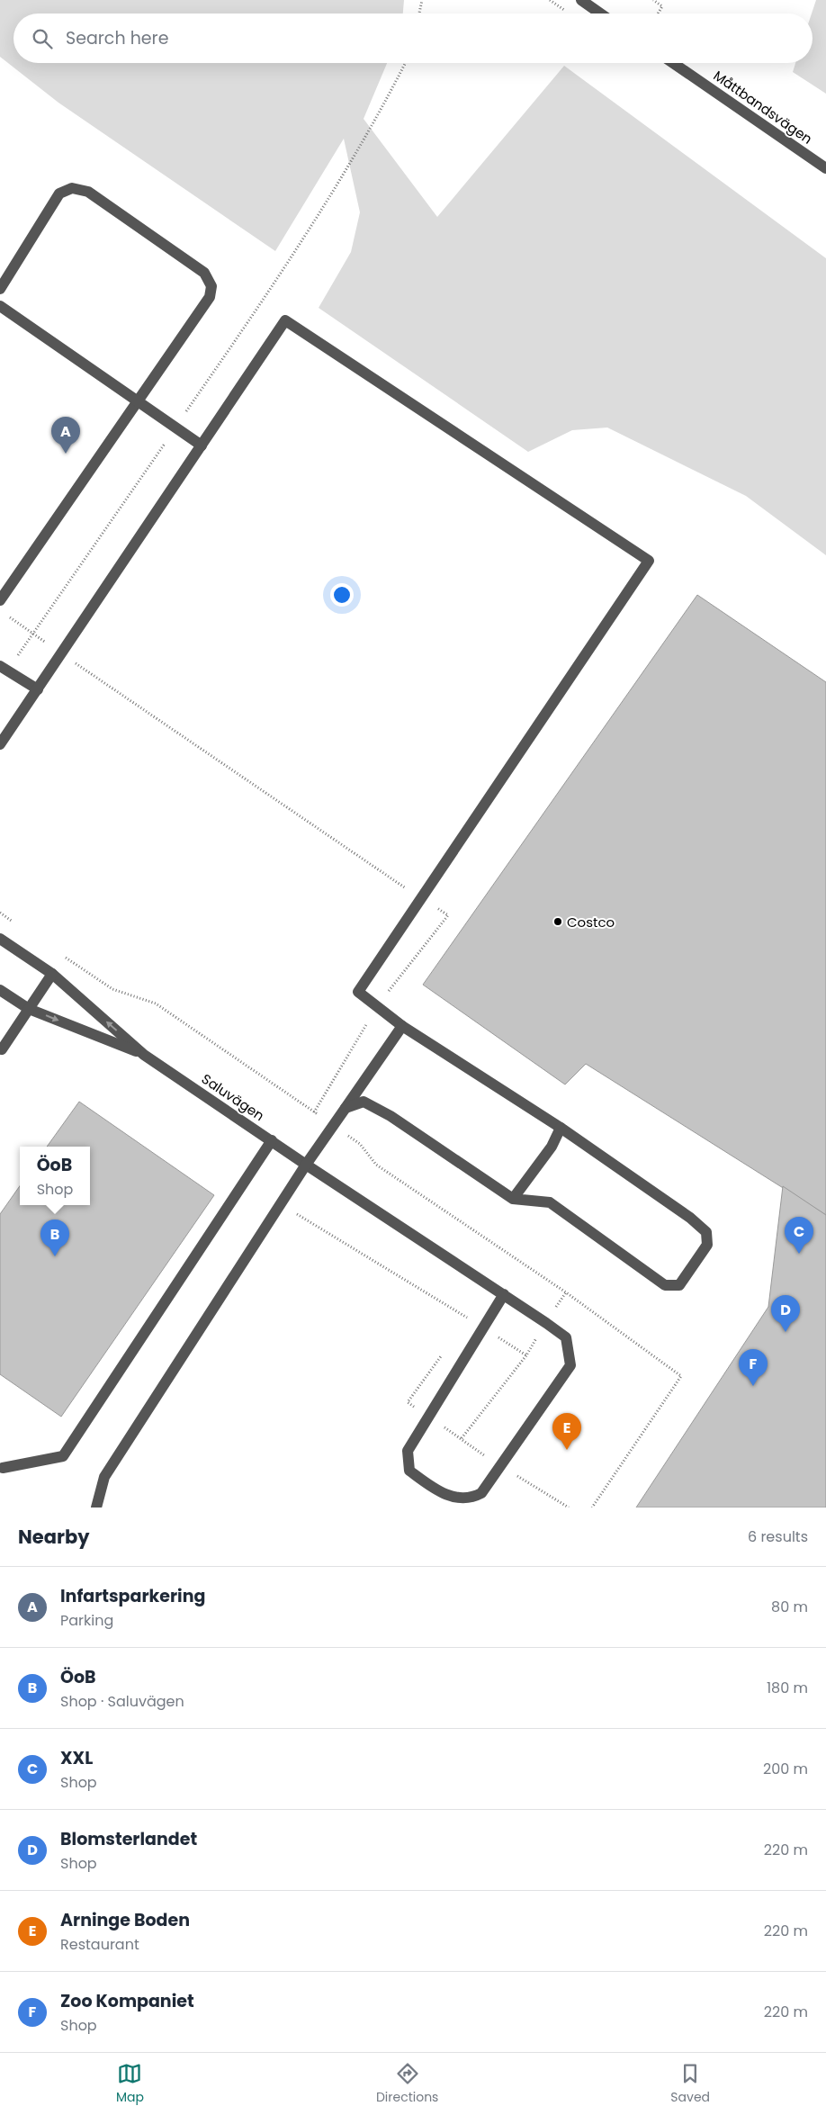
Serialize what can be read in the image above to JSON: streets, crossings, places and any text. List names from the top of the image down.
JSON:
{
  "streets": {
    "street": ["Måttbandsvägen", "Saluvägen"]
  },
  "places": ["Costco"],
  "page": {
    "search": "Search here",
    "pins": [
      "A",
      "C",
      "B",
      "D",
      "F",
      "E"
    ],
    "popup": ["ÖoB", "Shop"],
    "heading": ["Nearby", "6 results"],
    "list": [
      {
        "mark": "A",
        "name": "Infartsparkering",
        "note": "Parking",
        "value": "80 m"
      },
      {
        "mark": "B",
        "name": "ÖoB",
        "note": "Shop · Saluvägen",
        "value": "180 m"
      },
      {
        "mark": "C",
        "name": "XXL",
        "note": "Shop",
        "value": "200 m"
      },
      {
        "mark": "D",
        "name": "Blomsterlandet",
        "note": "Shop",
        "value": "220 m"
      },
      {
        "mark": "E",
        "name": "Arninge Boden",
        "note": "Restaurant",
        "value": "220 m"
      },
      {
        "mark": "F",
        "name": "Zoo Kompaniet",
        "note": "Shop",
        "value": "220 m"
      }
    ],
    "nav": ["Map", "Directions", "Saved"]
  }
}
